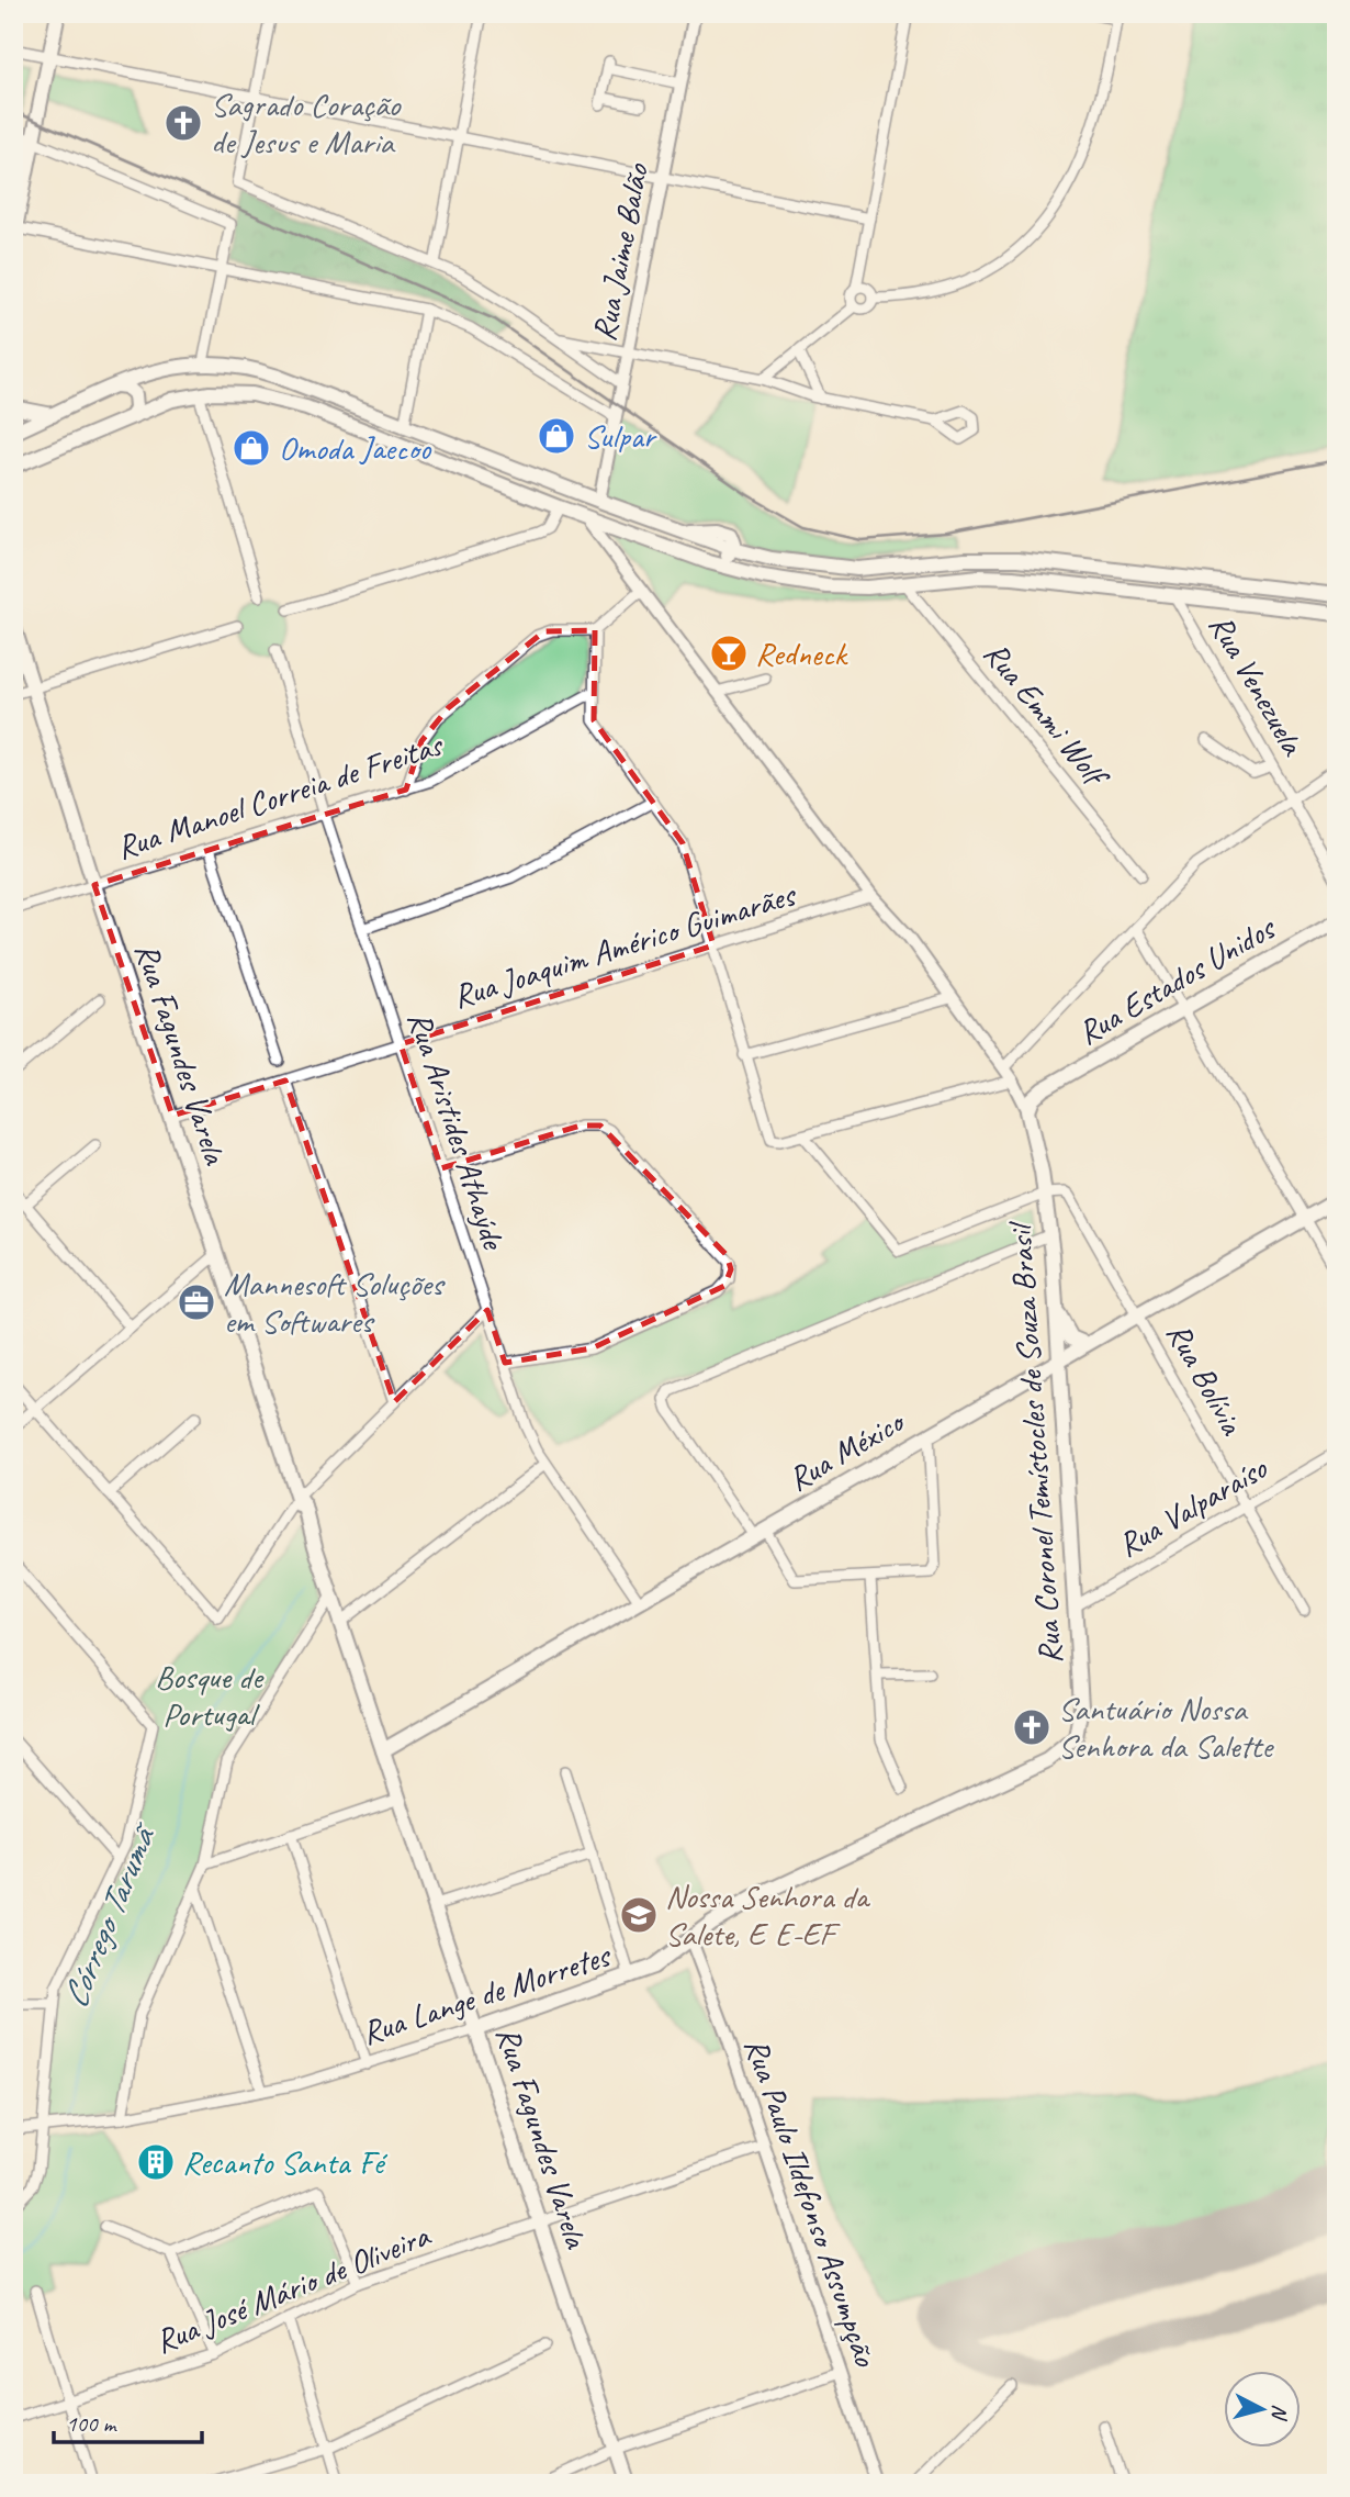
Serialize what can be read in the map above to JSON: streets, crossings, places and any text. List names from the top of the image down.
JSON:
{
  "streets": {
    "main road": [
      "Rua Estados Unidos",
      "Rua Fagundes Varela",
      "Rua Coronel Temístocles de Souza Brasil",
      "Rua México",
      "Rua Lange de Morretes"
    ],
    "street": [
      "Rua Jaime Balão",
      "Rua Venezuela",
      "Rua Emmi Wolf",
      "Rua Manoel Correia de Freitas",
      "Rua Joaquim Américo Guimarães",
      "Rua Aristides Athaýde",
      "Rua Bolívia",
      "Rua Valparaíso",
      "Rua Paulo Ildefonso Assumpção",
      "Rua José Mário de Oliveira"
    ]
  },
  "crossings": [
    ["Rua Manoel Correia de Freitas", "Rua Fagundes Varela"],
    ["Rua Manoel Correia de Freitas", "Rua Aristides Athaýde"],
    ["Rua Joaquim Américo Guimarães", "Rua Fagundes Varela"],
    ["Rua Joaquim Américo Guimarães", "Rua Aristides Athaýde"],
    ["Rua Estados Unidos", "Rua Coronel Temístocles de Souza Brasil"],
    ["Rua Fagundes Varela", "Rua México"],
    ["Rua Fagundes Varela", "Rua Lange de Morretes"],
    ["Rua Fagundes Varela", "Rua José Mário de Oliveira"],
    ["Rua Aristides Athaýde", "Rua México"],
    ["Rua Bolívia", "Rua Coronel Temístocles de Souza Brasil"],
    ["Rua Bolívia", "Rua México"],
    ["Rua Bolívia", "Rua Valparaíso"],
    ["Rua Coronel Temístocles de Souza Brasil", "Rua México"],
    ["Rua Coronel Temístocles de Souza Brasil", "Rua Valparaíso"],
    ["Rua Coronel Temístocles de Souza Brasil", "Rua Lange de Morretes"],
    ["Rua Lange de Morretes", "Rua Paulo Ildefonso Assumpção"],
    ["Rua Paulo Ildefonso Assumpção", "Rua José Mário de Oliveira"]
  ],
  "water": ["Córrego Tarumã"],
  "parks": ["Bosque de Portugal"],
  "places": {
    "church": ["Sagrado Coração de Jesus e Maria", "Santuário Nossa Senhora da Salette"],
    "shop": ["Sulpar", "Omoda Jaecoo"],
    "bar": ["Redneck"],
    "office": ["Mannesoft Soluções em Softwares"],
    "school or university": ["Nossa Senhora da Salete, E E-EF"],
    "building": ["Recanto Santa Fé"]
  },
  "scale_bar": "100 m",
  "north": "right"
}
